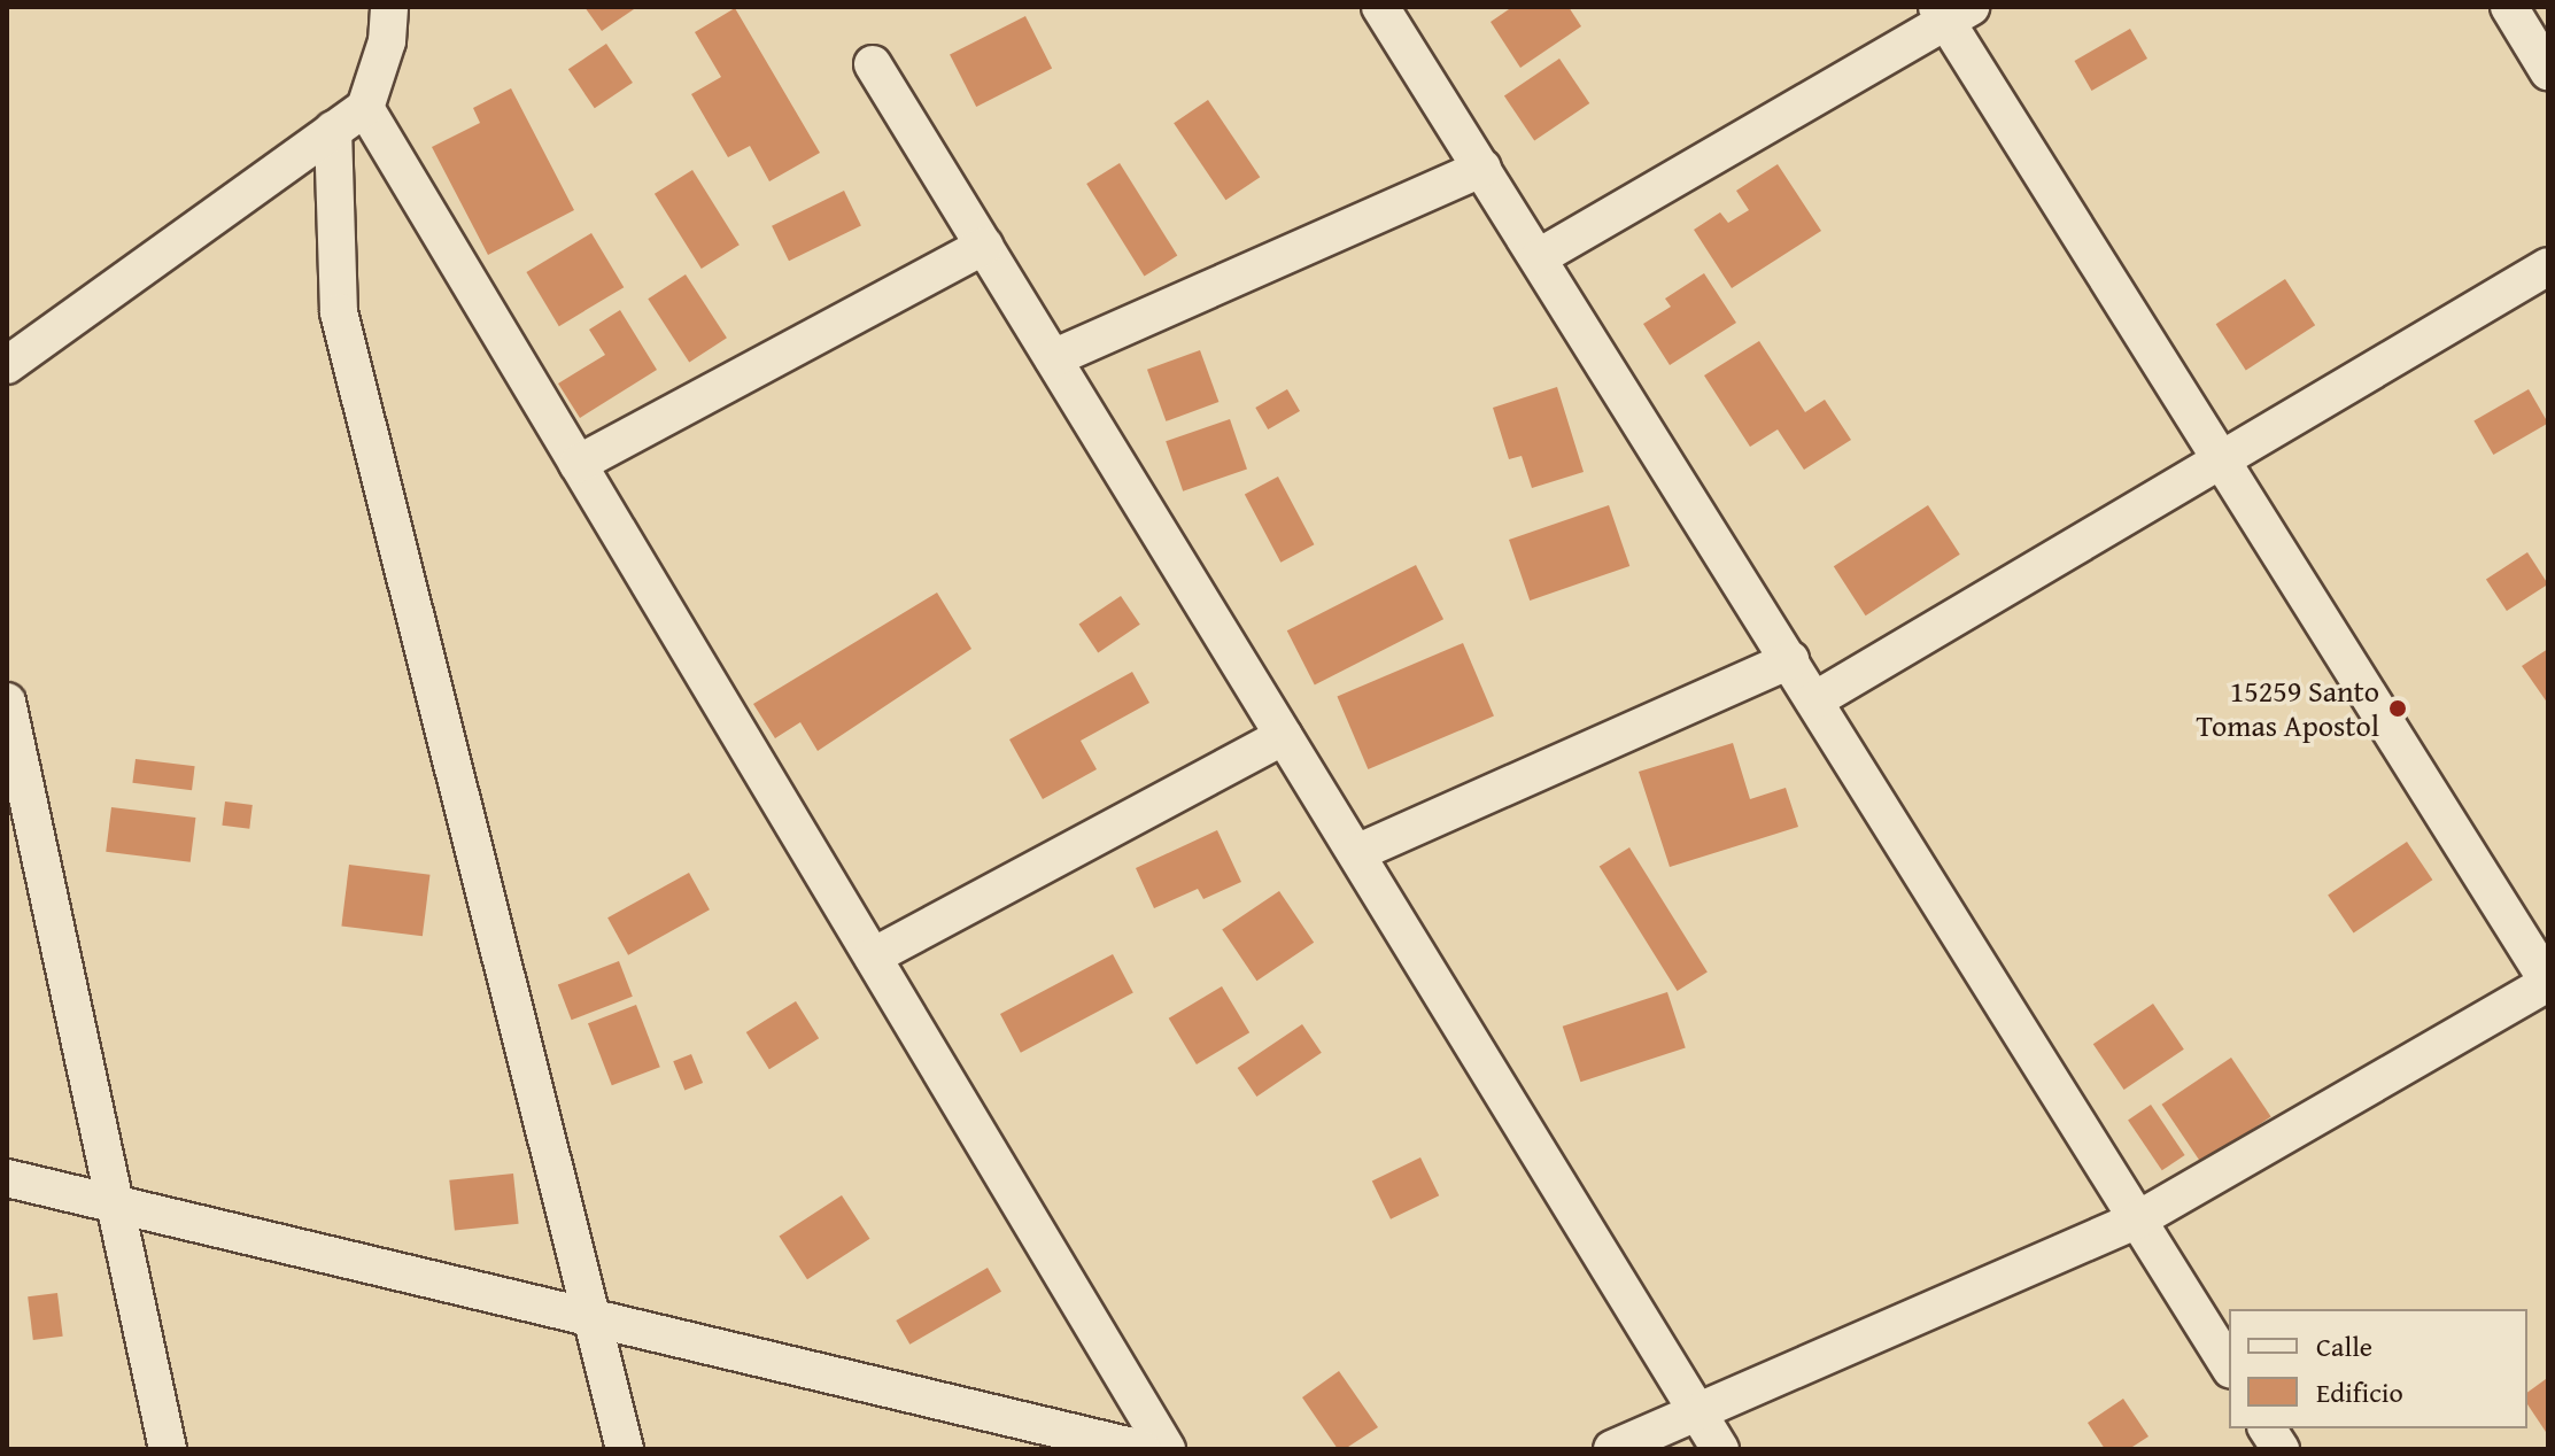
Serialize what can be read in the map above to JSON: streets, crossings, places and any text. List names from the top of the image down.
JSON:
{
  "places": ["15259 Santo Tomas Apostol"],
  "legend": ["Calle", "Edificio"]
}
